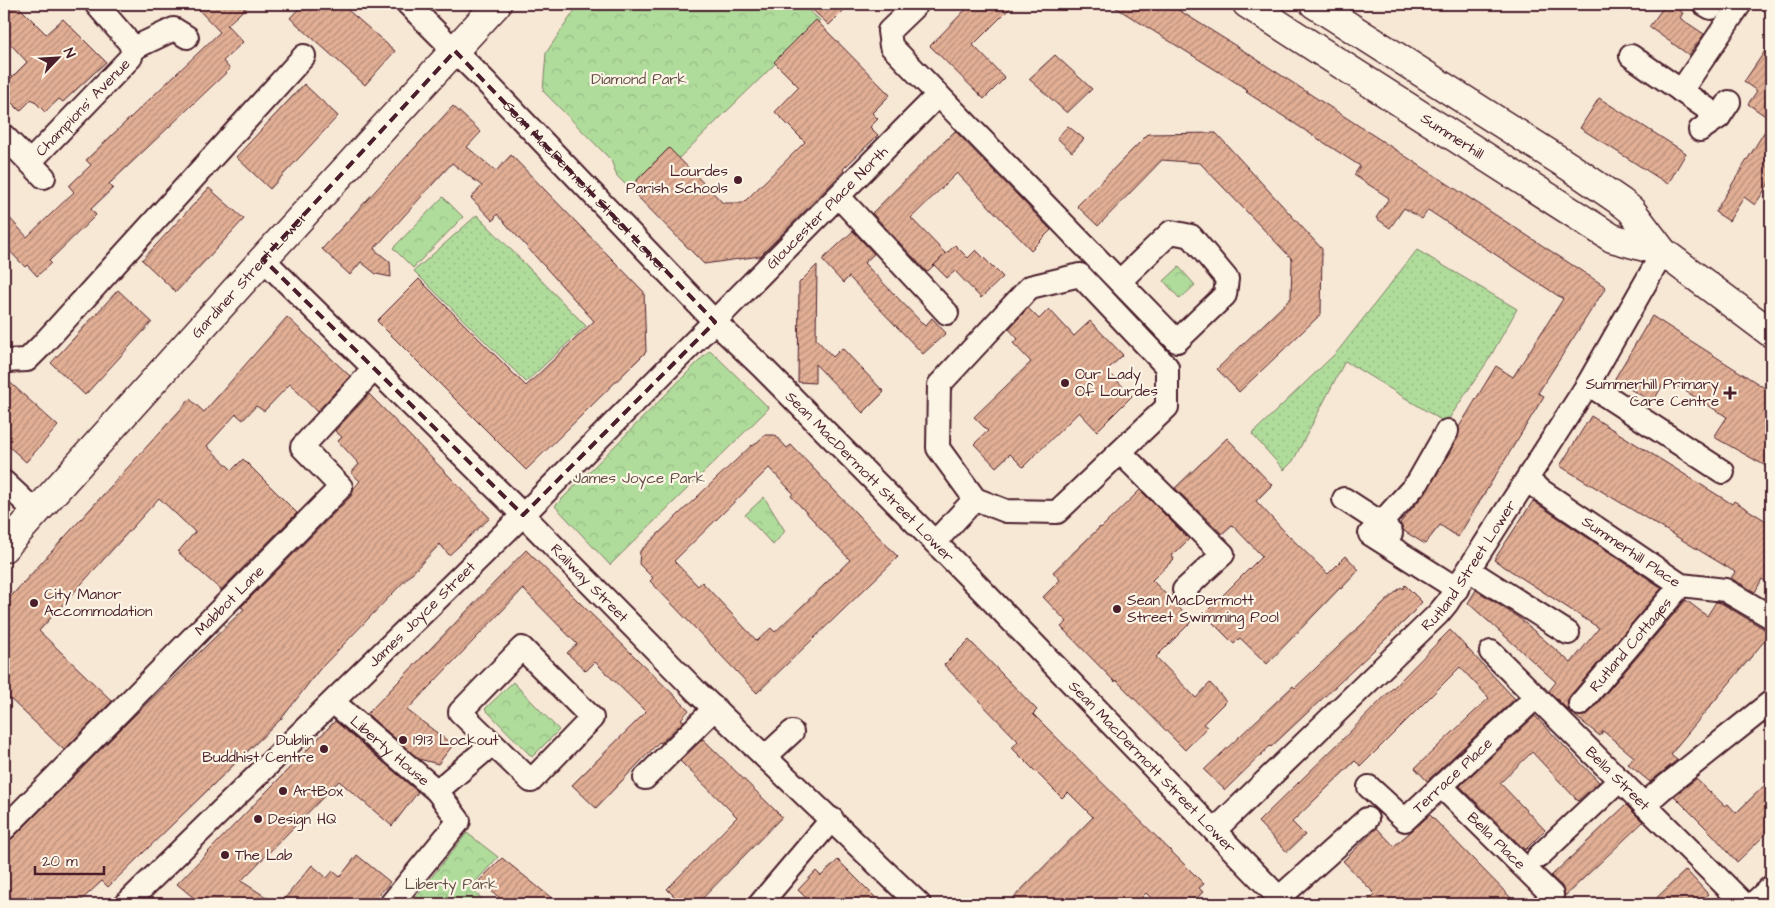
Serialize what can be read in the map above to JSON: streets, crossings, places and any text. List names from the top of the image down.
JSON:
{
  "streets": {
    "main road": ["Summerhill", "Gardiner Street Lower"],
    "street": [
      "Champions' Avenue",
      "Sean MacDermott Street Lower",
      "Gloucester Place North",
      "Summerhill Place",
      "Rutland Street Lower",
      "Railway Street",
      "Mabbot Lane",
      "James Joyce Street",
      "Rutland Cottages",
      "Liberty House",
      "Terrace Place",
      "Bella Street",
      "Bella Place"
    ]
  },
  "crossings": [
    ["Summerhill", "Rutland Street Lower"],
    ["Sean MacDermott Street Lower", "Gloucester Place North"],
    ["Sean MacDermott Street Lower", "Gardiner Street Lower"],
    ["Sean MacDermott Street Lower", "Rutland Street Lower"],
    ["Sean MacDermott Street Lower", "James Joyce Street"],
    ["Gloucester Place North", "James Joyce Street"],
    ["Gardiner Street Lower", "Railway Street"],
    ["Summerhill Place", "Rutland Street Lower"],
    ["Summerhill Place", "Rutland Cottages"],
    ["Railway Street", "Mabbot Lane"],
    ["Railway Street", "James Joyce Street"],
    ["James Joyce Street", "Liberty House"],
    ["Terrace Place", "Bella Street"],
    ["Terrace Place", "Bella Place"]
  ],
  "parks": ["Diamond Park", "James Joyce Park", "Liberty Park"],
  "places": {
    "other": [
      "Lourdes Parish Schools",
      "Our Lady Of Lourdes",
      "City Manor Accommodation",
      "Sean MacDermott Street Swimming Pool",
      "1913 Lockout",
      "Dublin Buddhist Centre",
      "ArtBox",
      "Design HQ",
      "The Lab"
    ],
    "health": ["Summerhill Primary Care Centre"]
  },
  "scale_bar": "20 m",
  "north": "top right"
}
